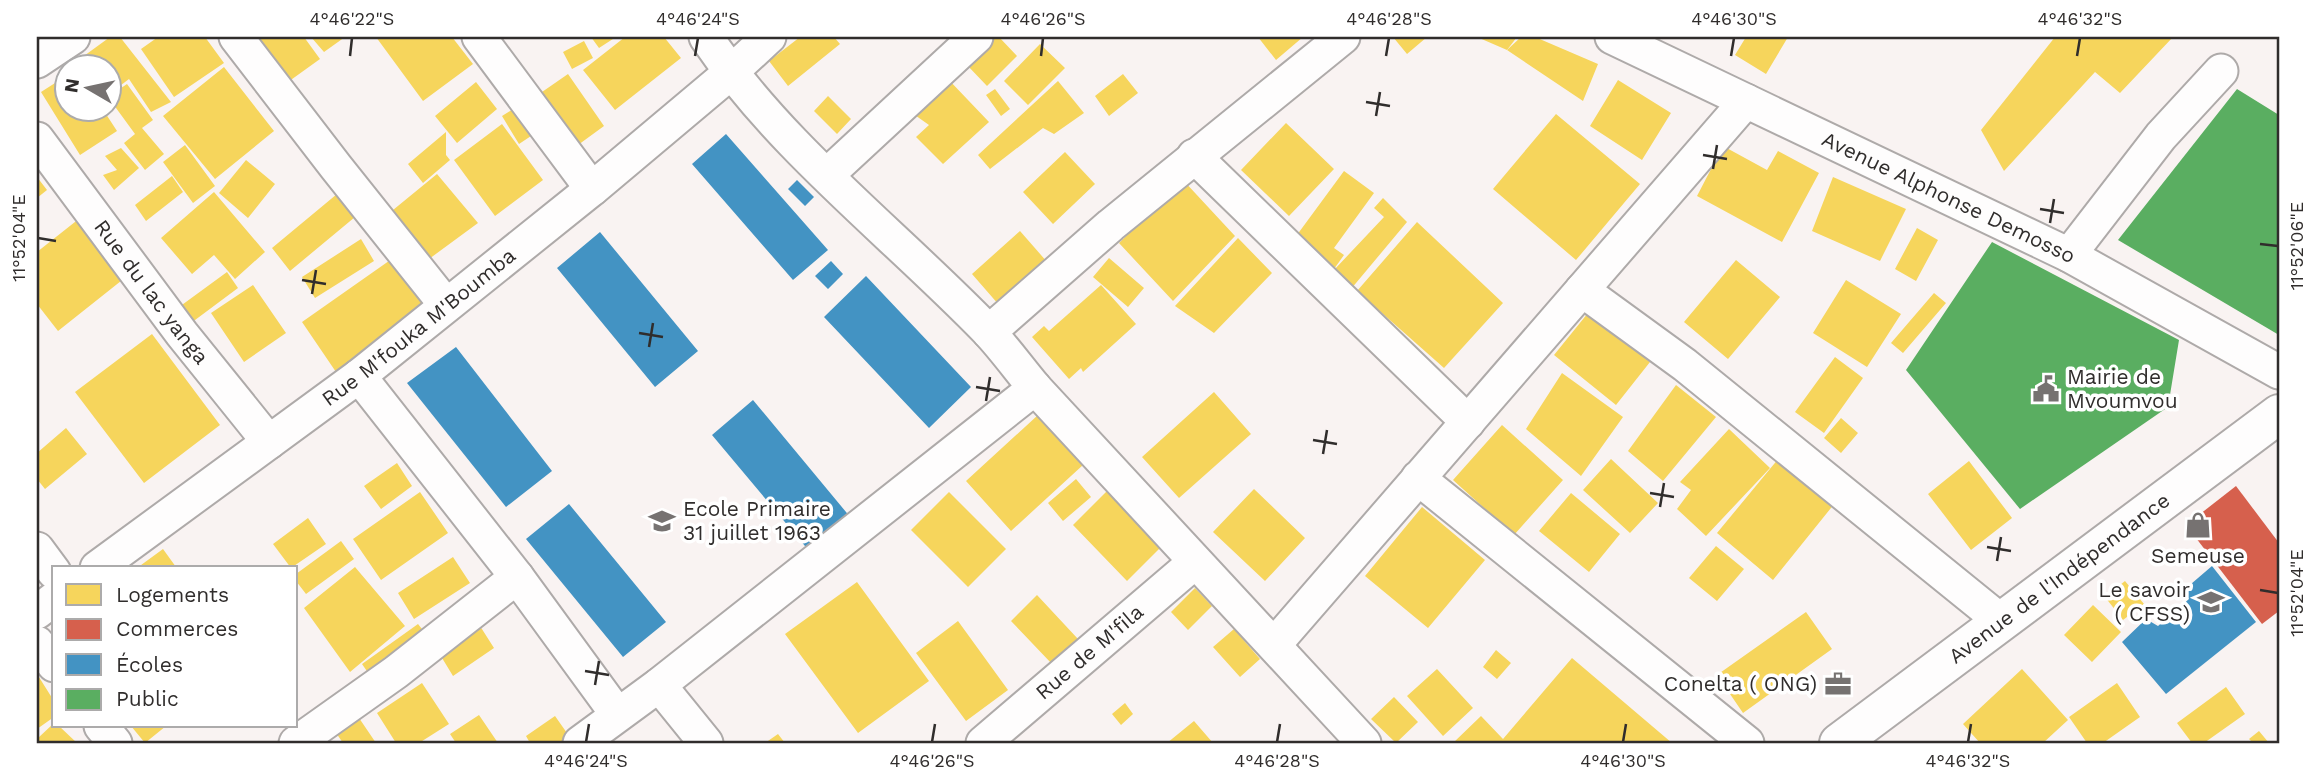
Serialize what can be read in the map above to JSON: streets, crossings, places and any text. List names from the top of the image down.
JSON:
{
  "streets": {
    "street": [
      "Avenue Alphonse Demosso",
      "Rue du lac yanga",
      "Rue M'fouka M'Boumba",
      "Avenue de l'Indépendance",
      "Rue de M'fila"
    ]
  },
  "crossings": [
    ["Rue du lac yanga", "Rue M'fouka M'Boumba"]
  ],
  "places": {
    "public building": ["Mairie de Mvoumvou"],
    "school or university": ["Ecole Primaire 31 juillet 1963", "Le savoir ( CFSS)"],
    "shop": ["Semeuse"],
    "office": ["Conelta ( ONG)"]
  },
  "legend": [
    "Logements",
    "Commerces",
    "Écoles",
    "Public"
  ],
  "north": "left",
  "coordinates": [
    "4°46'22\"S",
    "4°46'24\"S",
    "4°46'26\"S",
    "4°46'28\"S",
    "4°46'30\"S",
    "4°46'32\"S",
    "11°52'04\"E",
    "11°52'06\"E"
  ]
}
